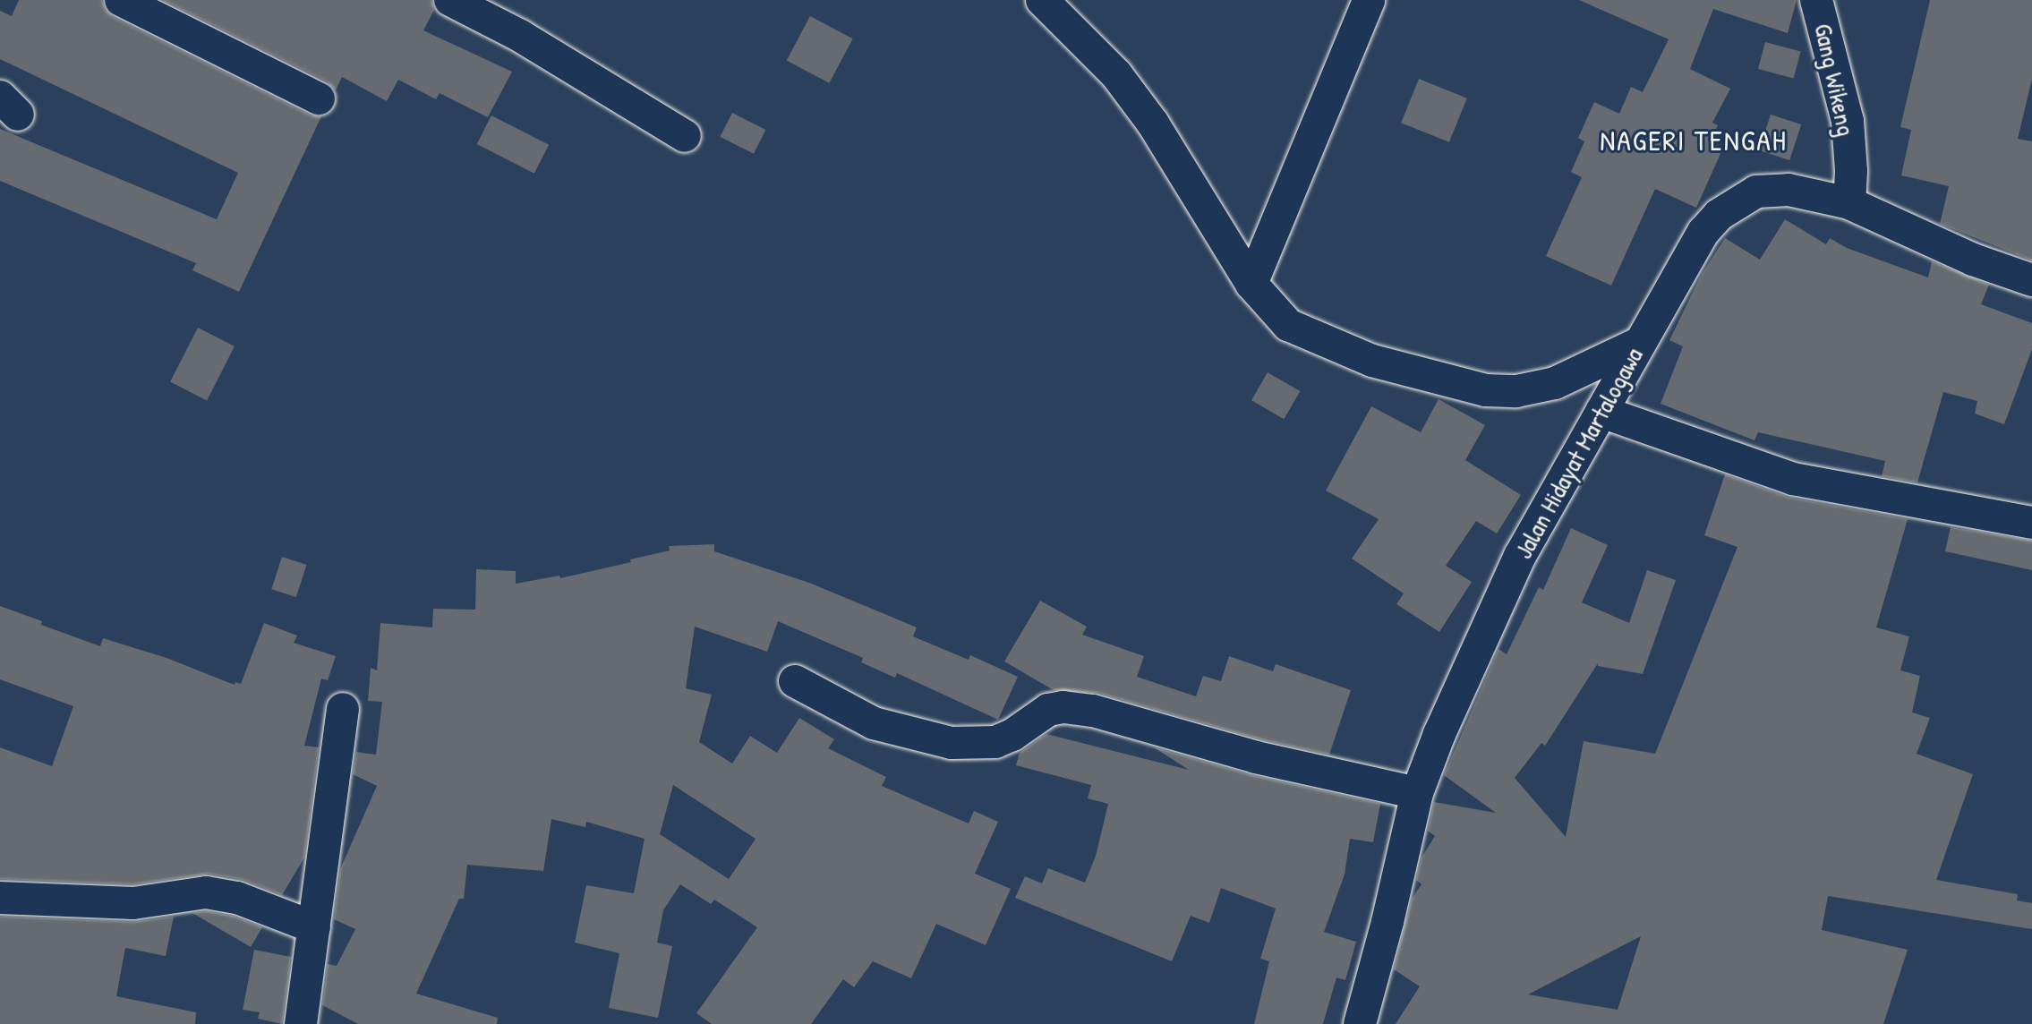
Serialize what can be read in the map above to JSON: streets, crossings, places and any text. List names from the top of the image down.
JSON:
{
  "streets": {
    "street": ["Gang Wikeng", "Jalan Hidayat Martalogawa"]
  },
  "crossings": [
    ["Gang Wikeng", "Jalan Hidayat Martalogawa"]
  ],
  "districts": ["NAGERI TENGAH"]
}
